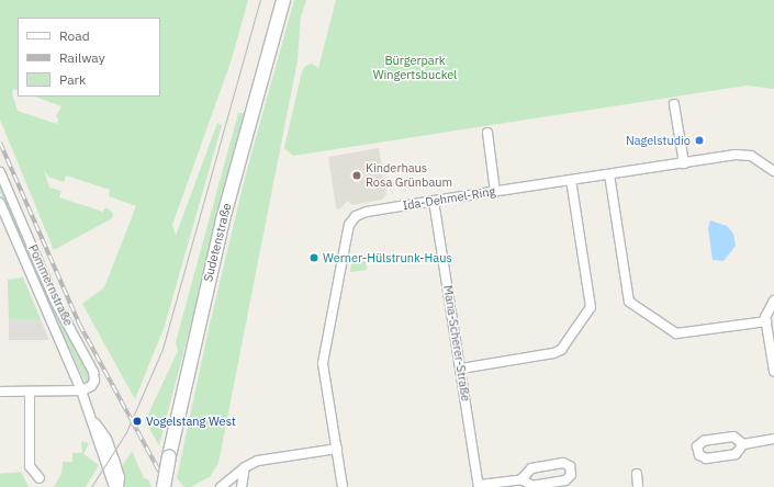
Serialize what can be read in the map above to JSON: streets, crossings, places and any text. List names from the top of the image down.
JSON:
{
  "streets": {
    "main road": ["Sudetenstraße"],
    "street": ["Ida-Dehmel-Ring", "Pommernstraße", "Maria-Scherer-Straße"]
  },
  "crossings": [
    ["Ida-Dehmel-Ring", "Maria-Scherer-Straße"]
  ],
  "parks": ["Bürgerpark Wingertsbuckel"],
  "places": [
    "Nagelstudio",
    "Kinderhaus Rosa Grünbaum",
    "Werner-Hülstrunk-Haus",
    "Vogelstang West"
  ],
  "legend": ["Road", "Railway", "Park"]
}
